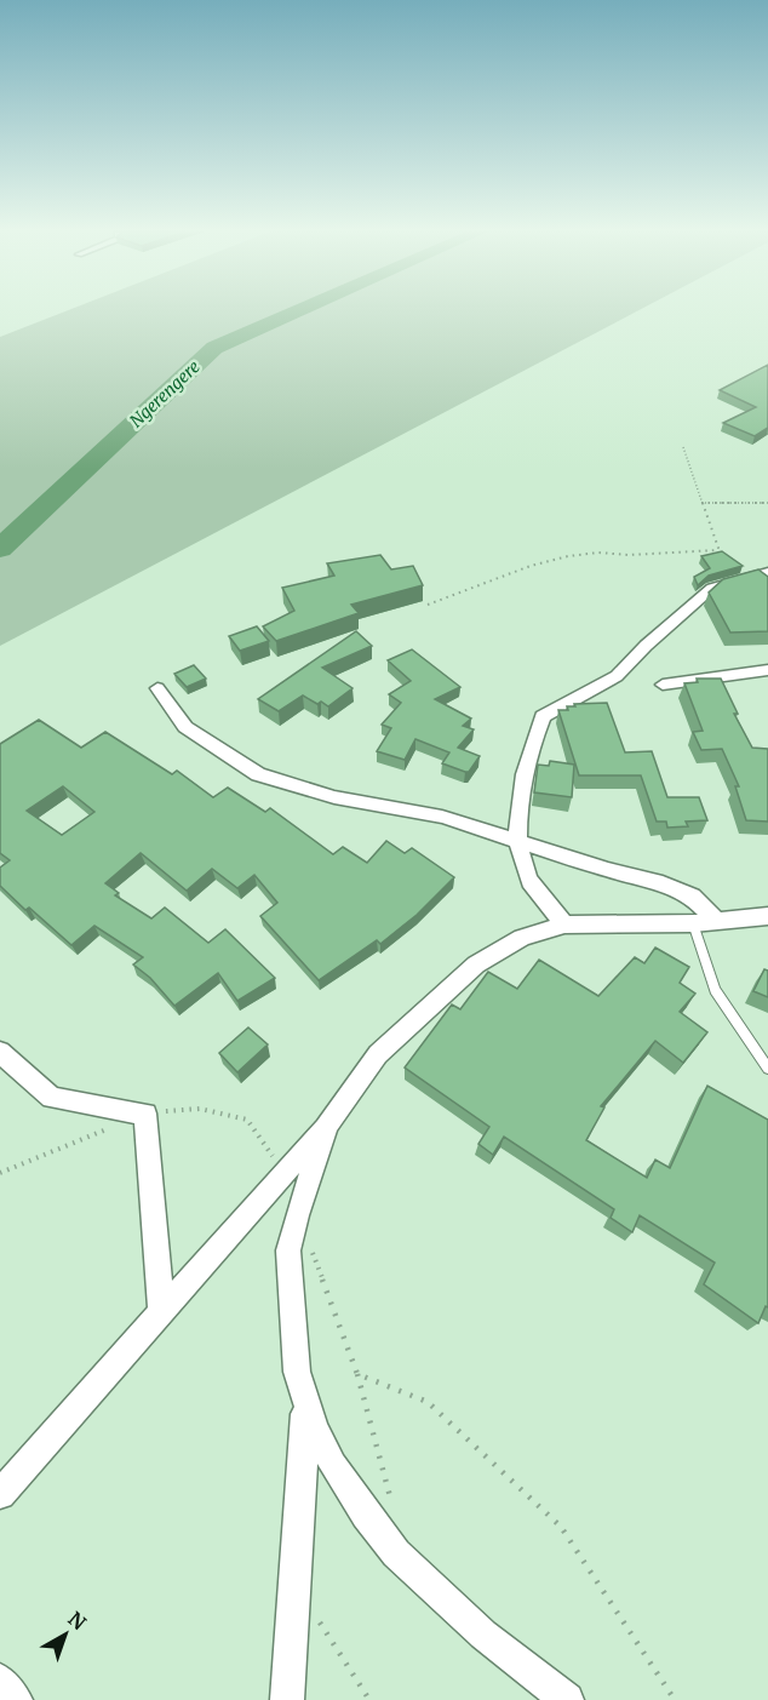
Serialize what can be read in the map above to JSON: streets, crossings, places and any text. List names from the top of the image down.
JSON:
{
  "water": ["Ngerengere"],
  "north": "top right"
}
